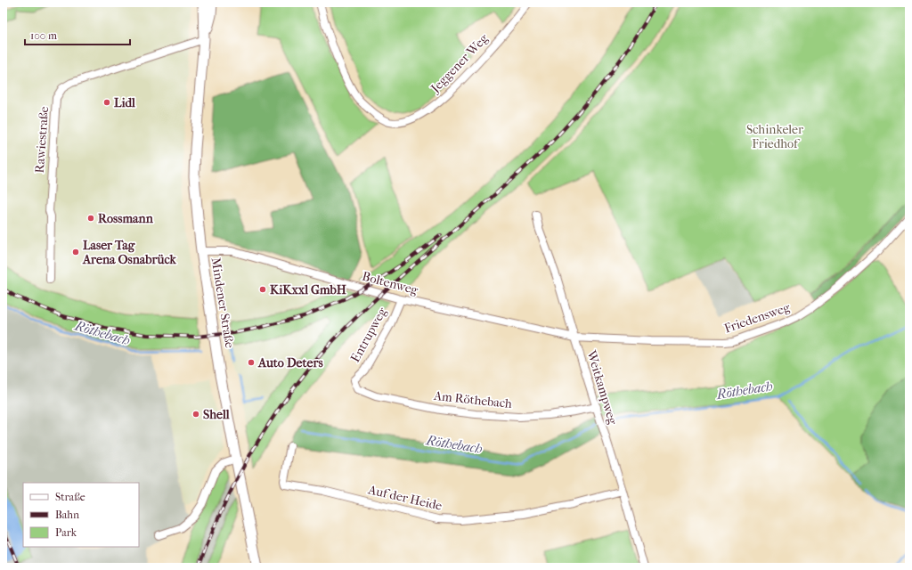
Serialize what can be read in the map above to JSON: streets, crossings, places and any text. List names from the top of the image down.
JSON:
{
  "streets": {
    "main road": ["Mindener Straße"],
    "street": [
      "Jeggener Weg",
      "Rawiestraße",
      "Boltenweg",
      "Friedensweg",
      "Entrupweg",
      "Weitkampweg",
      "Am Röthebach",
      "Auf der Heide"
    ]
  },
  "crossings": [
    ["Rawiestraße", "Mindener Straße"],
    ["Boltenweg", "Mindener Straße"],
    ["Boltenweg", "Friedensweg"],
    ["Boltenweg", "Entrupweg"],
    ["Boltenweg", "Weitkampweg"],
    ["Friedensweg", "Weitkampweg"],
    ["Entrupweg", "Am Röthebach"],
    ["Weitkampweg", "Am Röthebach"],
    ["Weitkampweg", "Auf der Heide"]
  ],
  "water": ["Röthebach"],
  "parks": ["Schinkeler Friedhof"],
  "places": [
    "Lidl",
    "Rossmann",
    "Laser Tag Arena Osnabrück",
    "KiKxxl GmbH",
    "Auto Deters",
    "Shell"
  ],
  "legend": ["Straße", "Bahn", "Park"],
  "scale_bar": "100 m"
}
